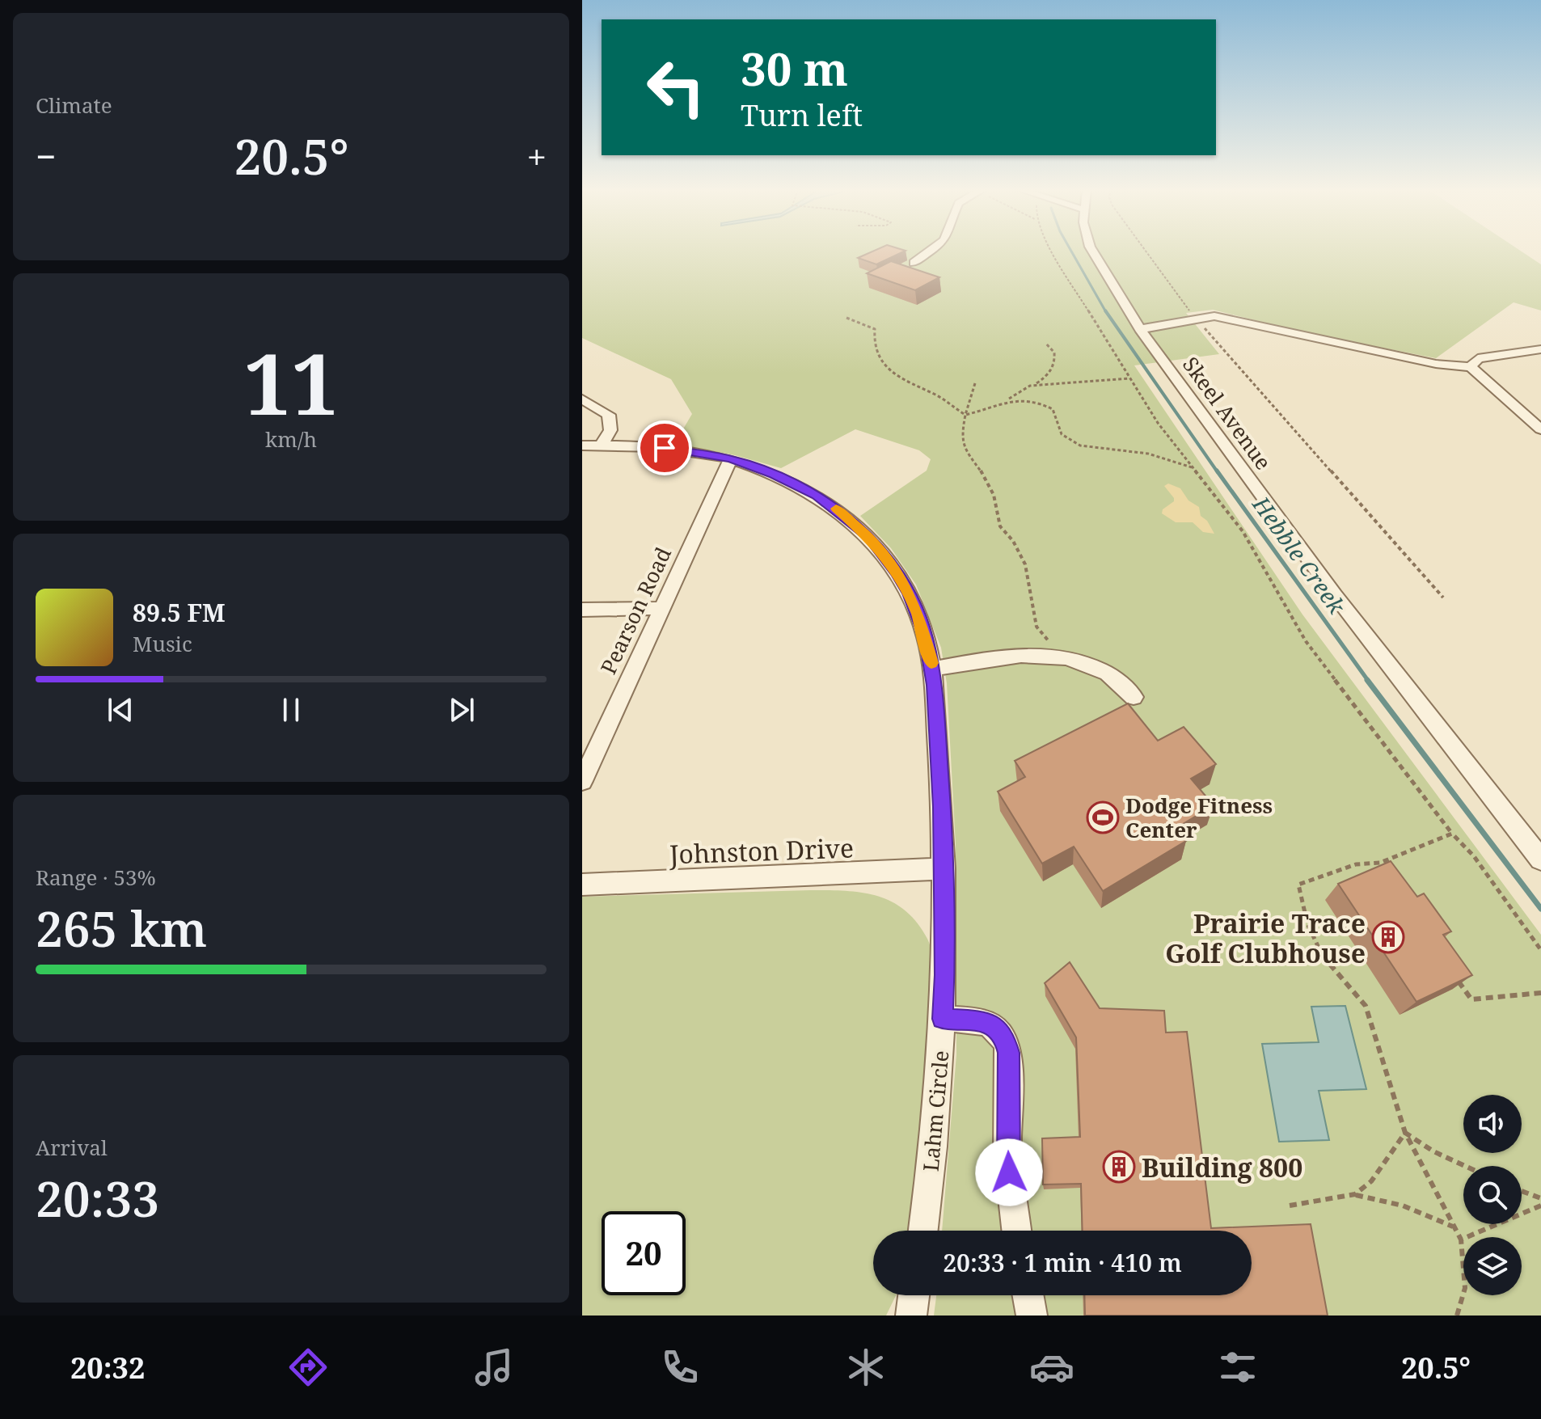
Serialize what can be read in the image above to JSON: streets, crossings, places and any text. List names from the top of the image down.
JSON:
{
  "streets": {
    "street": [
      "Skeel Avenue",
      "Pearson Road",
      "Johnston Drive",
      "Lahm Circle"
    ]
  },
  "crossings": [
    ["Pearson Road", "Lahm Circle"],
    ["Johnston Drive", "Lahm Circle"]
  ],
  "water": ["Hebble Creek"],
  "places": {
    "sports": ["Dodge Fitness Center"],
    "building": ["Prairie Trace Golf Clubhouse", "Building 800"]
  },
  "page": {
    "tile": [
      "Climate",
      ["11", "km/h"],
      ["Range · 53%", "265 km"],
      ["Arrival", "20:33"]
    ],
    "turn": ["30 m", "Turn left"],
    "heat": ["−", "20.5°", "+"],
    "song": ["89.5 FM", "Music"],
    "limit": "20",
    "trip": "20:33 · 1 min · 410 m",
    "tabs": ["20:32", "20.5°"]
  }
}
